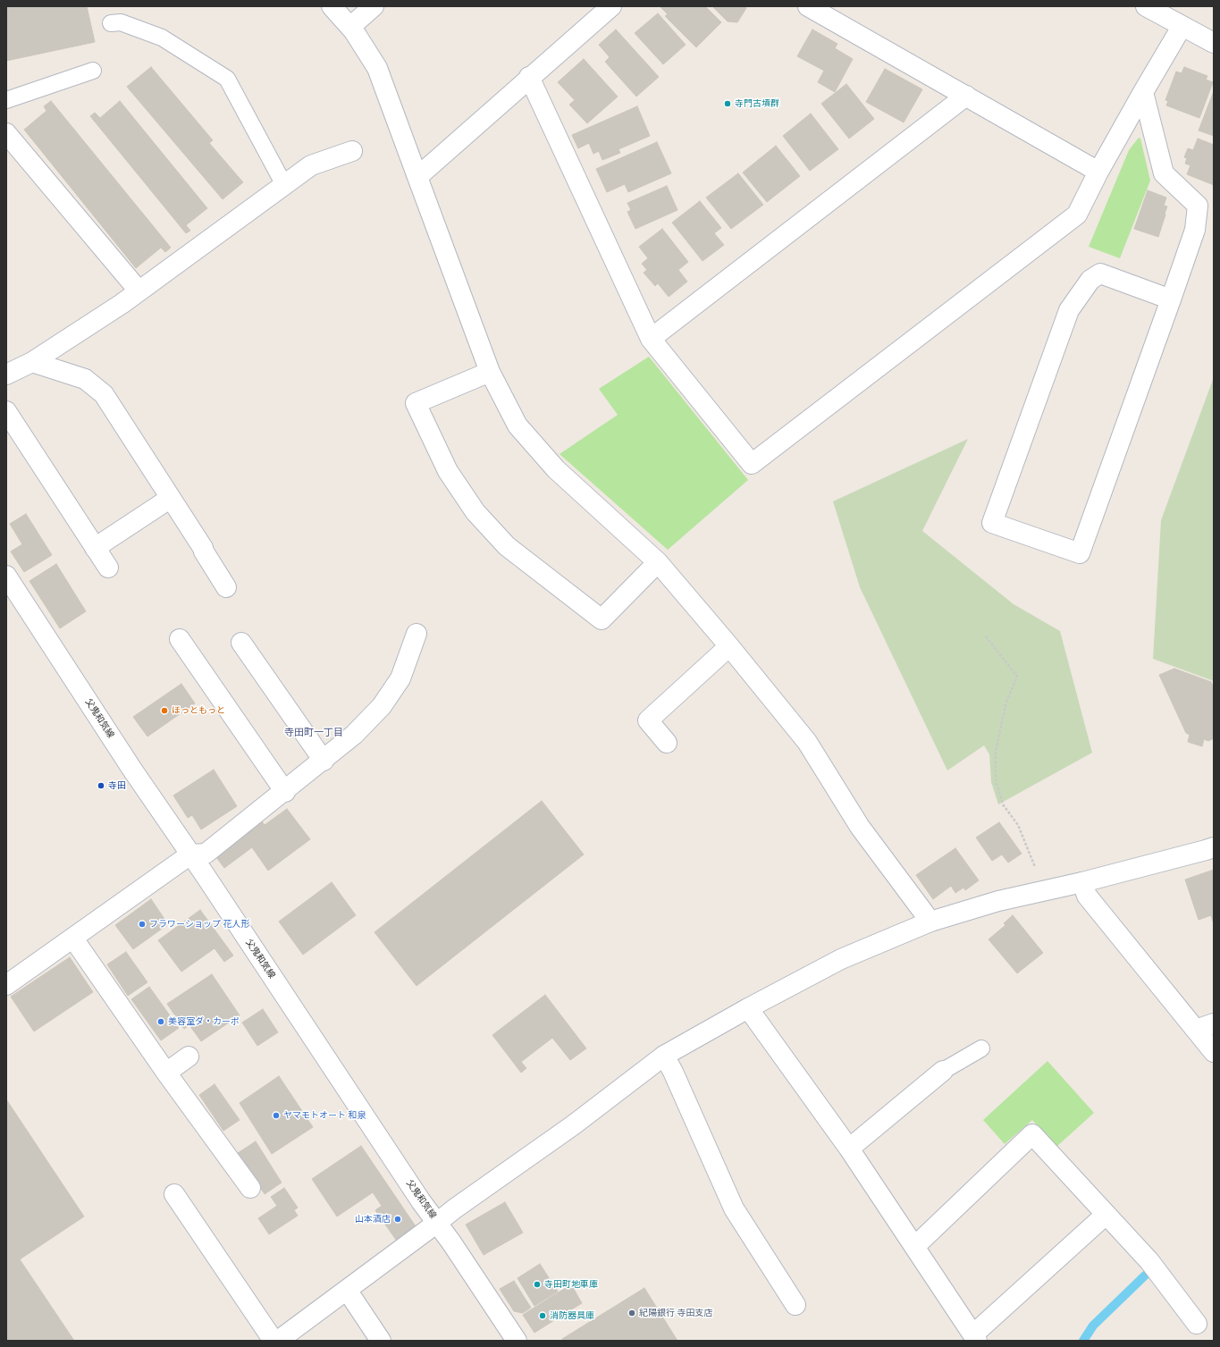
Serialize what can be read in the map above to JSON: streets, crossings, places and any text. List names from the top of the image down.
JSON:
{
  "streets": {
    "street": ["父鬼和気線"]
  },
  "districts": ["寺田町一丁目"],
  "places": [
    "寺門古墳群",
    "ほっともっと",
    "寺田",
    "フラワーショップ 花人形",
    "美容室ダ・カーポ",
    "ヤマモトオート 和泉",
    "山本酒店",
    "寺田町地車庫",
    "紀陽銀行 寺田支店",
    "消防器具庫"
  ]
}
